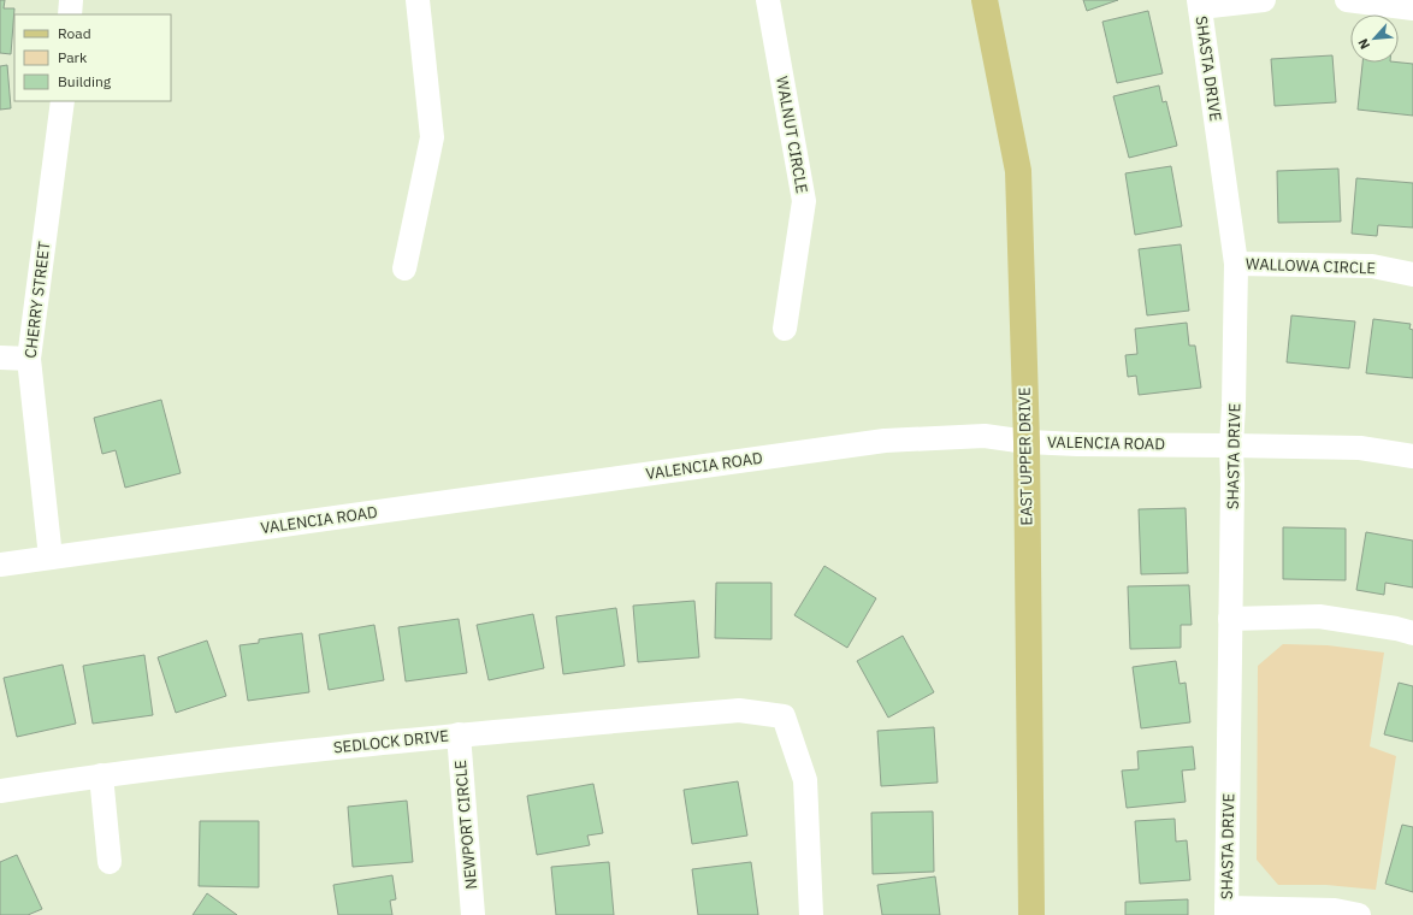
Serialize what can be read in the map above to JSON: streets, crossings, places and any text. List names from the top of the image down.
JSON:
{
  "streets": {
    "main road": ["EAST UPPER DRIVE"],
    "street": [
      "SHASTA DRIVE",
      "WALNUT CIRCLE",
      "WALLOWA CIRCLE",
      "CHERRY STREET",
      "VALENCIA ROAD",
      "SEDLOCK DRIVE",
      "NEWPORT CIRCLE"
    ]
  },
  "crossings": [
    ["SHASTA DRIVE", "WALLOWA CIRCLE"],
    ["SHASTA DRIVE", "VALENCIA ROAD"],
    ["CHERRY STREET", "VALENCIA ROAD"],
    ["VALENCIA ROAD", "EAST UPPER DRIVE"],
    ["SEDLOCK DRIVE", "NEWPORT CIRCLE"]
  ],
  "legend": ["Road", "Park", "Building"],
  "north": "bottom left"
}
